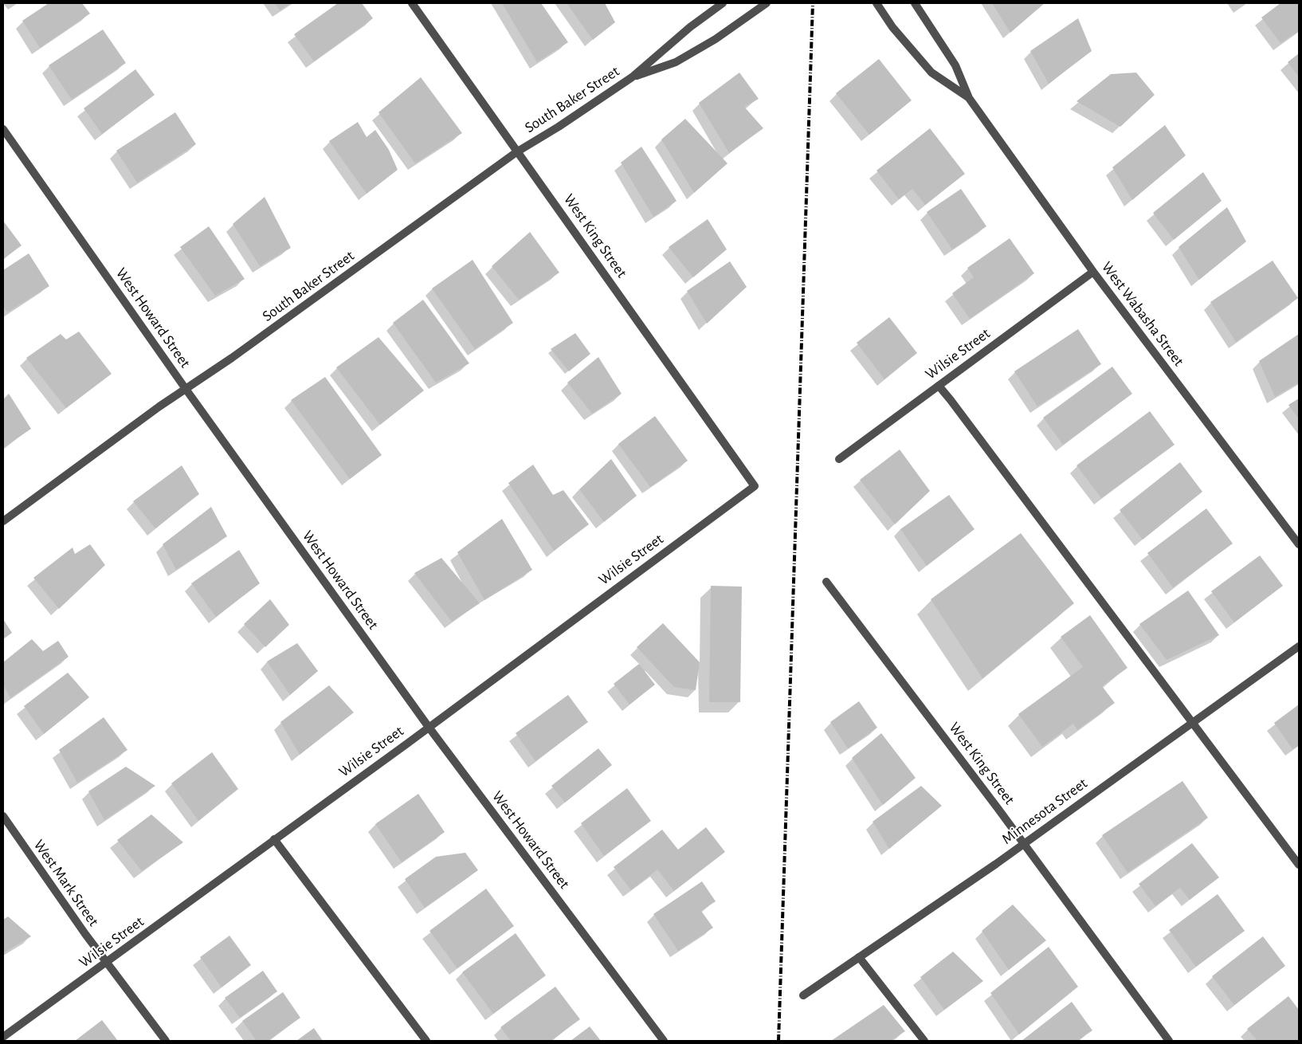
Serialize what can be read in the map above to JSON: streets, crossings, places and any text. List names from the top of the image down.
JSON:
{
  "streets": {
    "street": [
      "South Baker Street",
      "West King Street",
      "West Wabasha Street",
      "West Howard Street",
      "Wilsie Street",
      "Minnesota Street",
      "West Mark Street"
    ]
  },
  "crossings": [
    ["South Baker Street", "West King Street"],
    ["South Baker Street", "West Howard Street"],
    ["West King Street", "Wilsie Street"],
    ["West King Street", "Minnesota Street"],
    ["West Wabasha Street", "Wilsie Street"],
    ["West Howard Street", "Wilsie Street"],
    ["Wilsie Street", "West Mark Street"]
  ]
}
